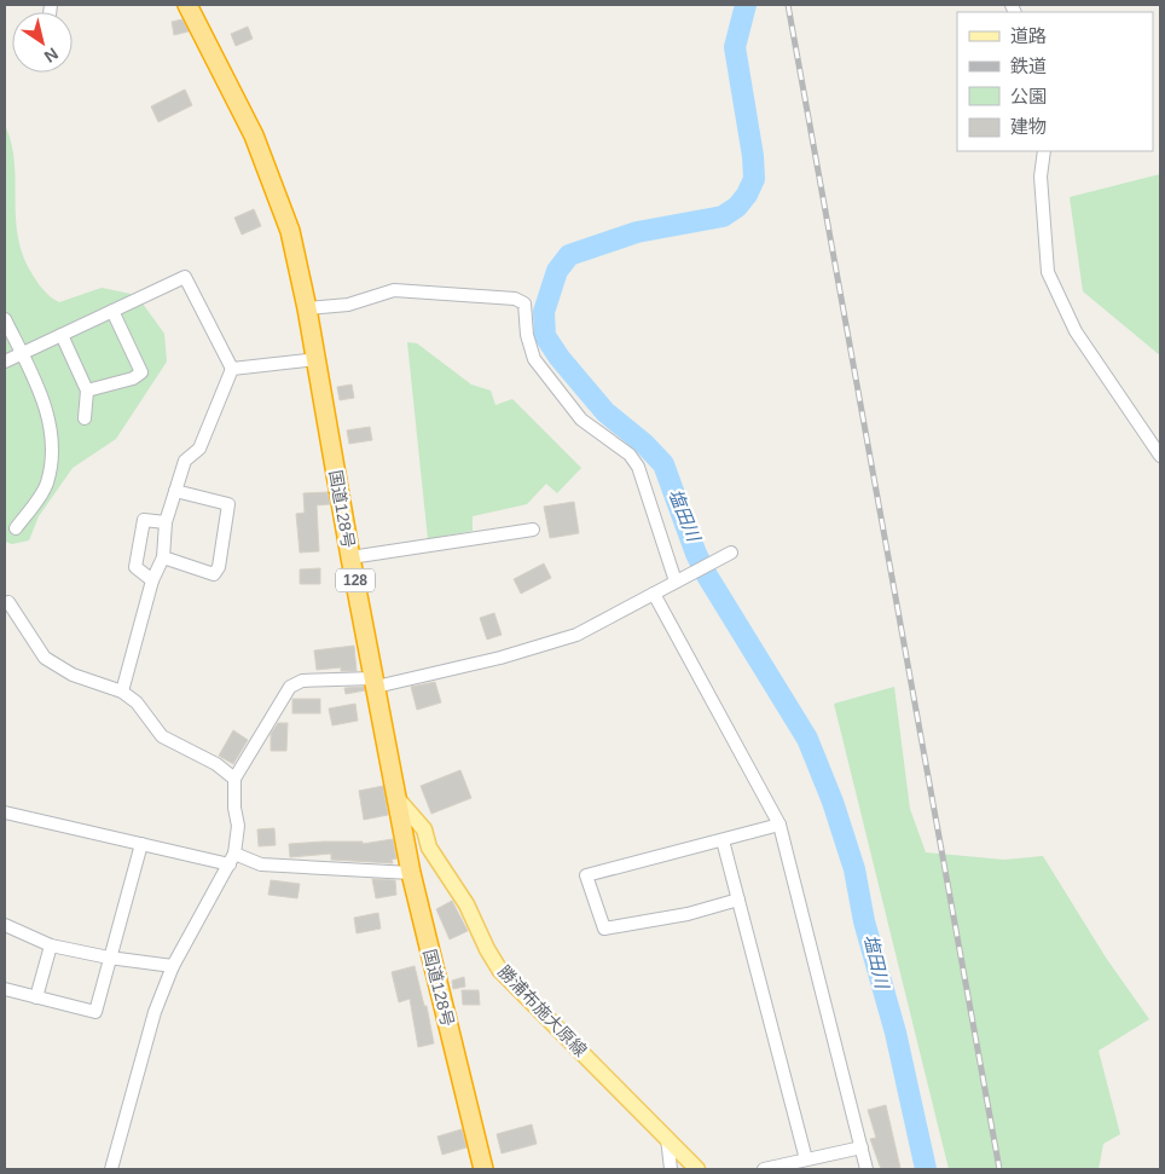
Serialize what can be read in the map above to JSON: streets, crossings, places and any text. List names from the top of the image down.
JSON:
{
  "streets": {
    "highway": ["国道128号", "128"],
    "main road": ["勝浦布施大原線"]
  },
  "crossings": [
    ["国道128号", "勝浦布施大原線"]
  ],
  "water": ["塩田川"],
  "legend": [
    "道路",
    "鉄道",
    "公園",
    "建物"
  ],
  "north": "bottom right"
}
